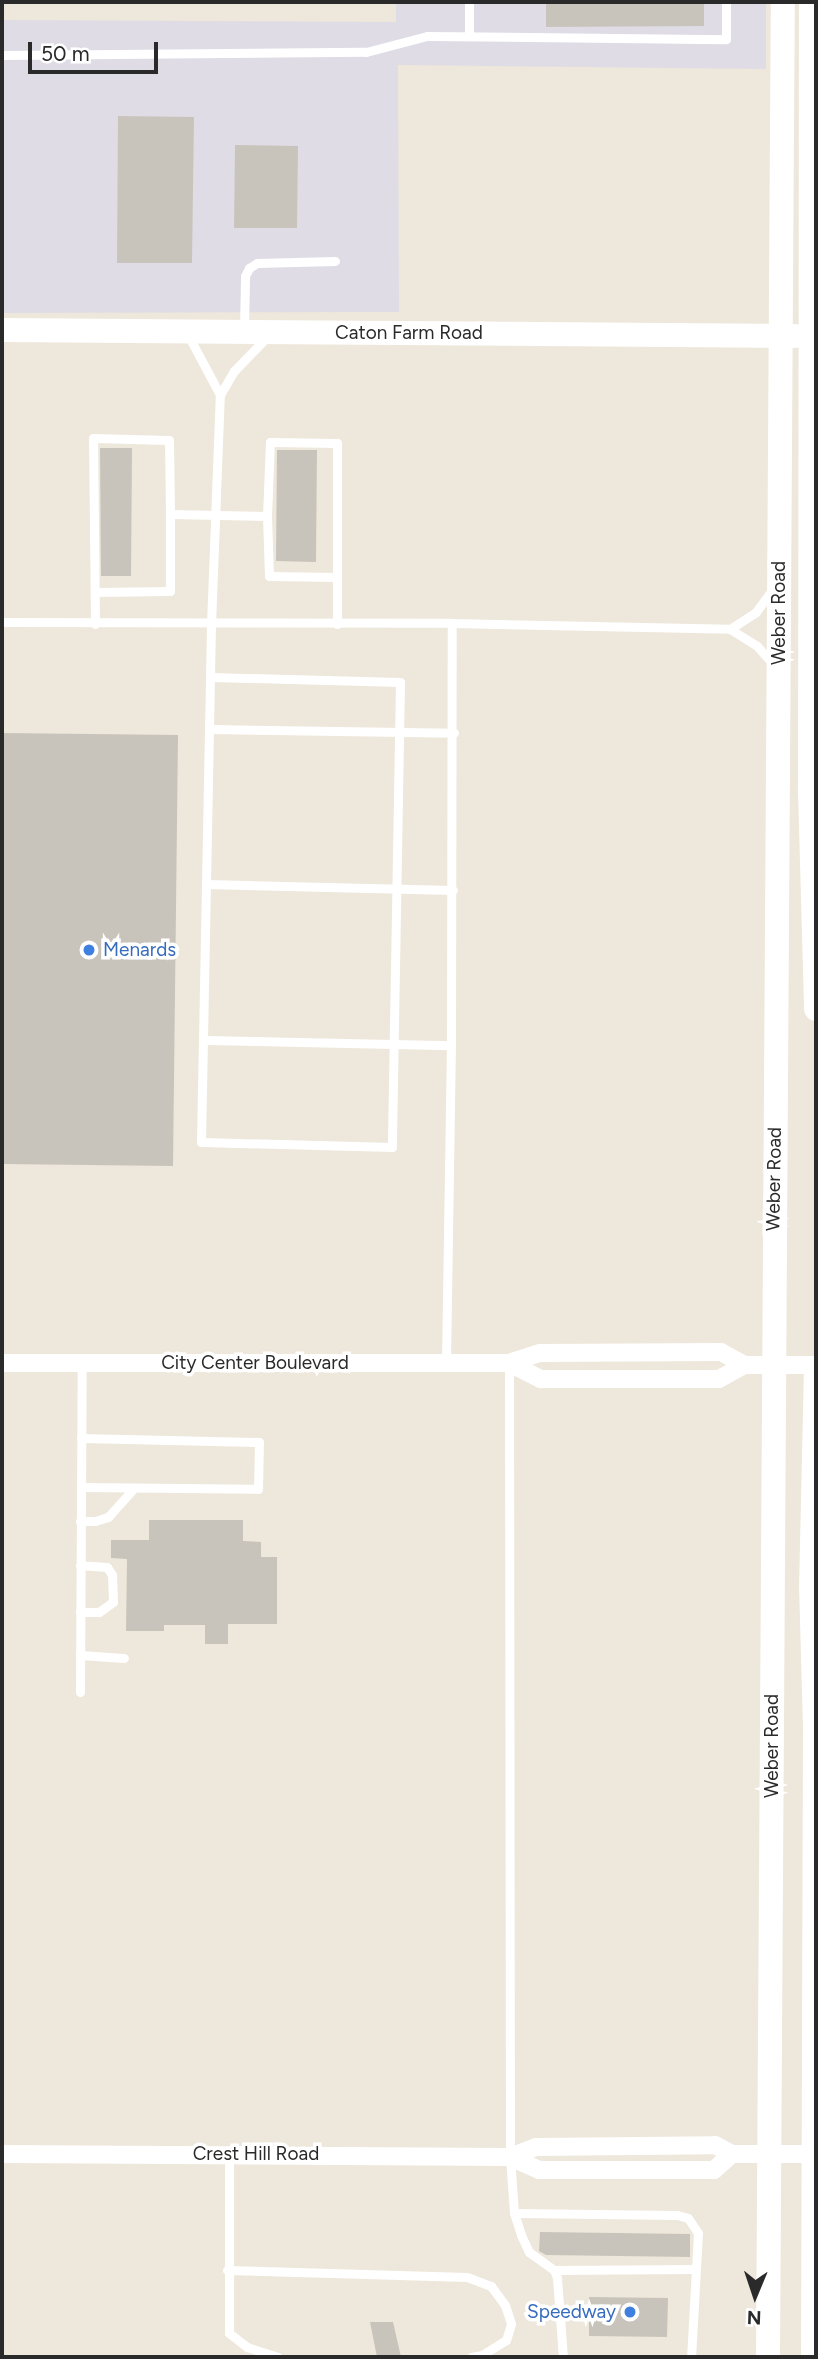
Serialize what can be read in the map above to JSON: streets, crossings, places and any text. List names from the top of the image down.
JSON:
{
  "streets": {
    "main road": ["Caton Farm Road", "Weber Road"],
    "street": ["City Center Boulevard", "Crest Hill Road"]
  },
  "crossings": [
    ["Caton Farm Road", "Weber Road"],
    ["Weber Road", "Crest Hill Road"]
  ],
  "places": ["Menards", "Speedway"],
  "scale_bar": "50 m",
  "north": "bottom"
}
